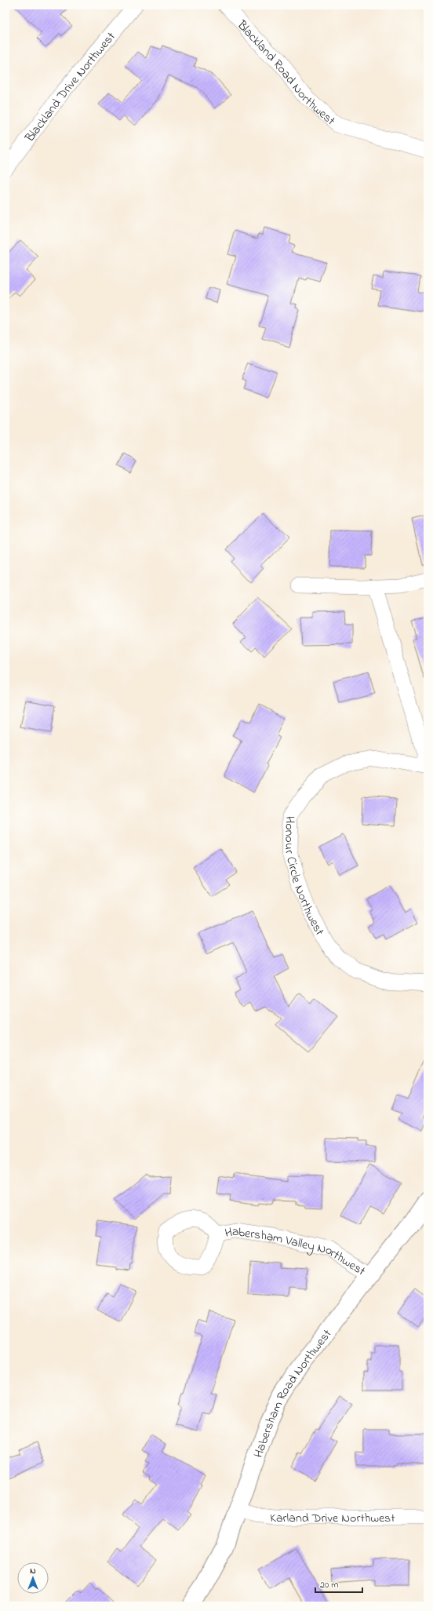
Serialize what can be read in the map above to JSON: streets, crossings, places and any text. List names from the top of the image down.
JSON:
{
  "streets": {
    "street": [
      "Blackland Road Northwest",
      "Blackland Drive Northwest",
      "Honour Circle Northwest",
      "Habersham Valley Northwest",
      "Habersham Road Northwest",
      "Karland Drive Northwest"
    ]
  },
  "crossings": [
    ["Habersham Valley Northwest", "Habersham Road Northwest"],
    ["Habersham Road Northwest", "Karland Drive Northwest"]
  ],
  "scale_bar": "20 m",
  "north": "top"
}
